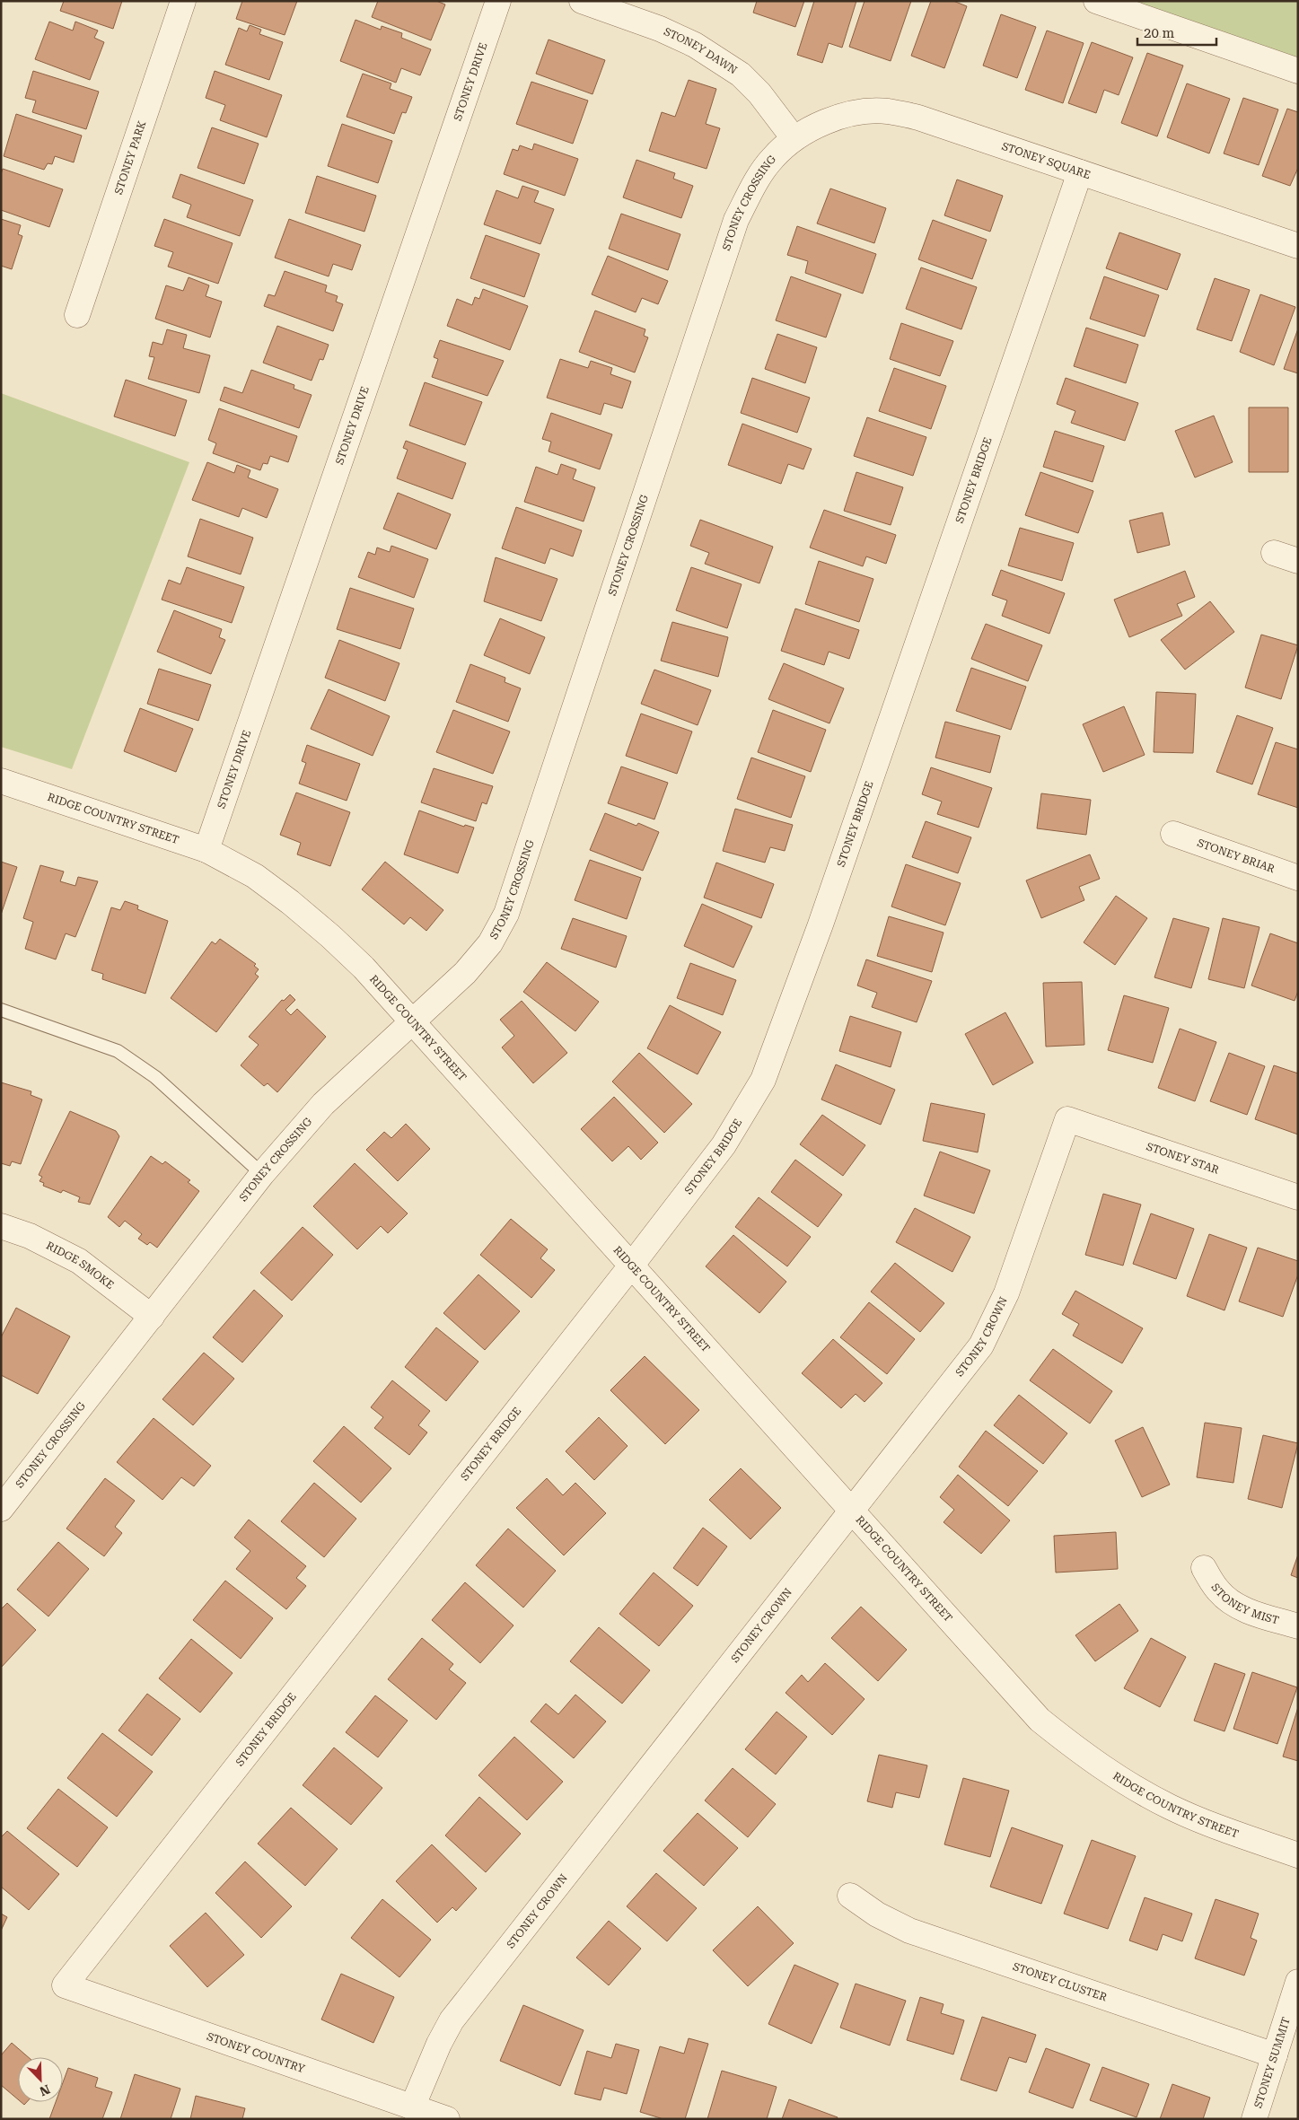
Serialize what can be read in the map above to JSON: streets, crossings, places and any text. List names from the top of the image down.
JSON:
{
  "streets": {
    "street": [
      "STONEY DAWN",
      "STONEY DRIVE",
      "STONEY PARK",
      "STONEY SQUARE",
      "STONEY CROSSING",
      "STONEY BRIDGE",
      "RIDGE COUNTRY STREET",
      "STONEY BRIAR",
      "STONEY STAR",
      "RIDGE SMOKE",
      "STONEY CROWN",
      "STONEY MIST",
      "STONEY CLUSTER",
      "STONEY COUNTRY",
      "STONEY SUMMIT"
    ]
  },
  "crossings": [
    ["STONEY DAWN", "STONEY SQUARE"],
    ["STONEY DAWN", "STONEY CROSSING"],
    ["STONEY DRIVE", "RIDGE COUNTRY STREET"],
    ["STONEY SQUARE", "STONEY CROSSING"],
    ["STONEY SQUARE", "STONEY BRIDGE"],
    ["STONEY CROSSING", "RIDGE COUNTRY STREET"],
    ["STONEY CROSSING", "RIDGE SMOKE"],
    ["STONEY BRIDGE", "RIDGE COUNTRY STREET"],
    ["STONEY BRIDGE", "STONEY COUNTRY"],
    ["RIDGE COUNTRY STREET", "STONEY CROWN"],
    ["STONEY STAR", "STONEY CROWN"],
    ["STONEY CROWN", "STONEY COUNTRY"],
    ["STONEY CLUSTER", "STONEY SUMMIT"]
  ],
  "scale_bar": "20 m",
  "north": "bottom right"
}
